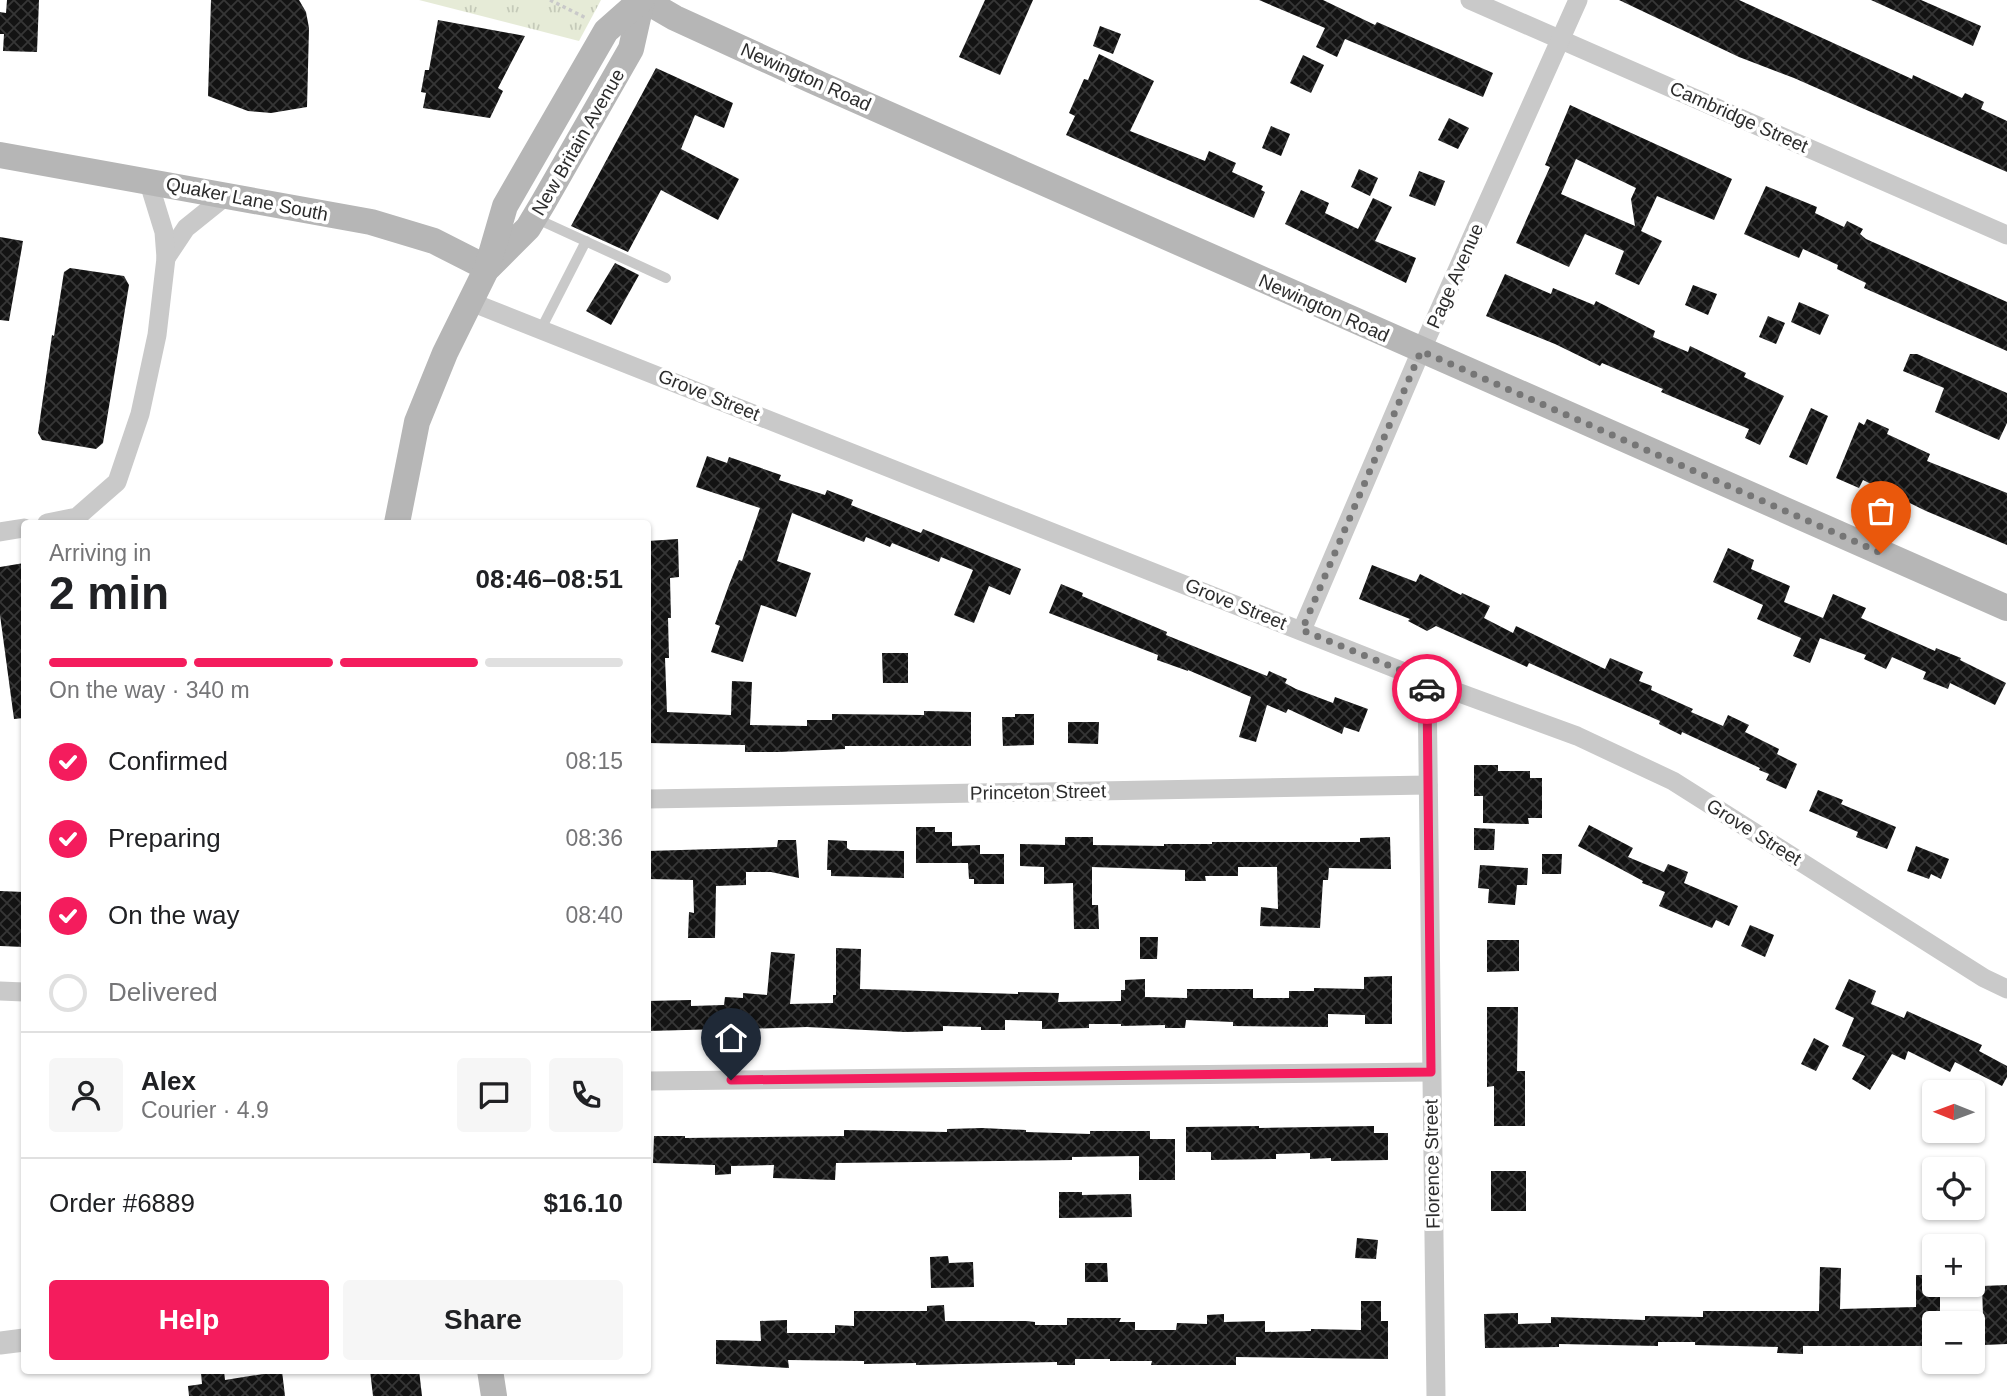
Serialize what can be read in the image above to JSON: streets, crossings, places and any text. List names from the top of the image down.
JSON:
{
  "streets": {
    "main road": ["Newington Road", "New Britain Avenue", "Quaker Lane South"],
    "street": [
      "Cambridge Street",
      "Page Avenue",
      "Grove Street",
      "Princeton Street",
      "Florence Street"
    ]
  },
  "crossings": [
    ["Newington Road", "New Britain Avenue"],
    ["Newington Road", "Page Avenue"],
    ["Cambridge Street", "Page Avenue"],
    ["New Britain Avenue", "Quaker Lane South"],
    ["New Britain Avenue", "Grove Street"],
    ["Page Avenue", "Grove Street"],
    ["Grove Street", "Florence Street"],
    ["Princeton Street", "Florence Street"]
  ],
  "north": "left",
  "page": {
    "heading": ["2 min", "Arriving in", "08:46–08:51"],
    "panel": [
      "Alex",
      "Courier · 4.9",
      "Order #6889",
      "$16.10"
    ],
    "bar": "On the way · 340 m",
    "list": [
      ["Confirmed", "08:15"],
      ["Preparing", "08:36"],
      ["On the way", "08:40"],
      "Delivered"
    ],
    "map_buttons": ["+", "−"],
    "buttons": ["Help", "Share"]
  }
}
